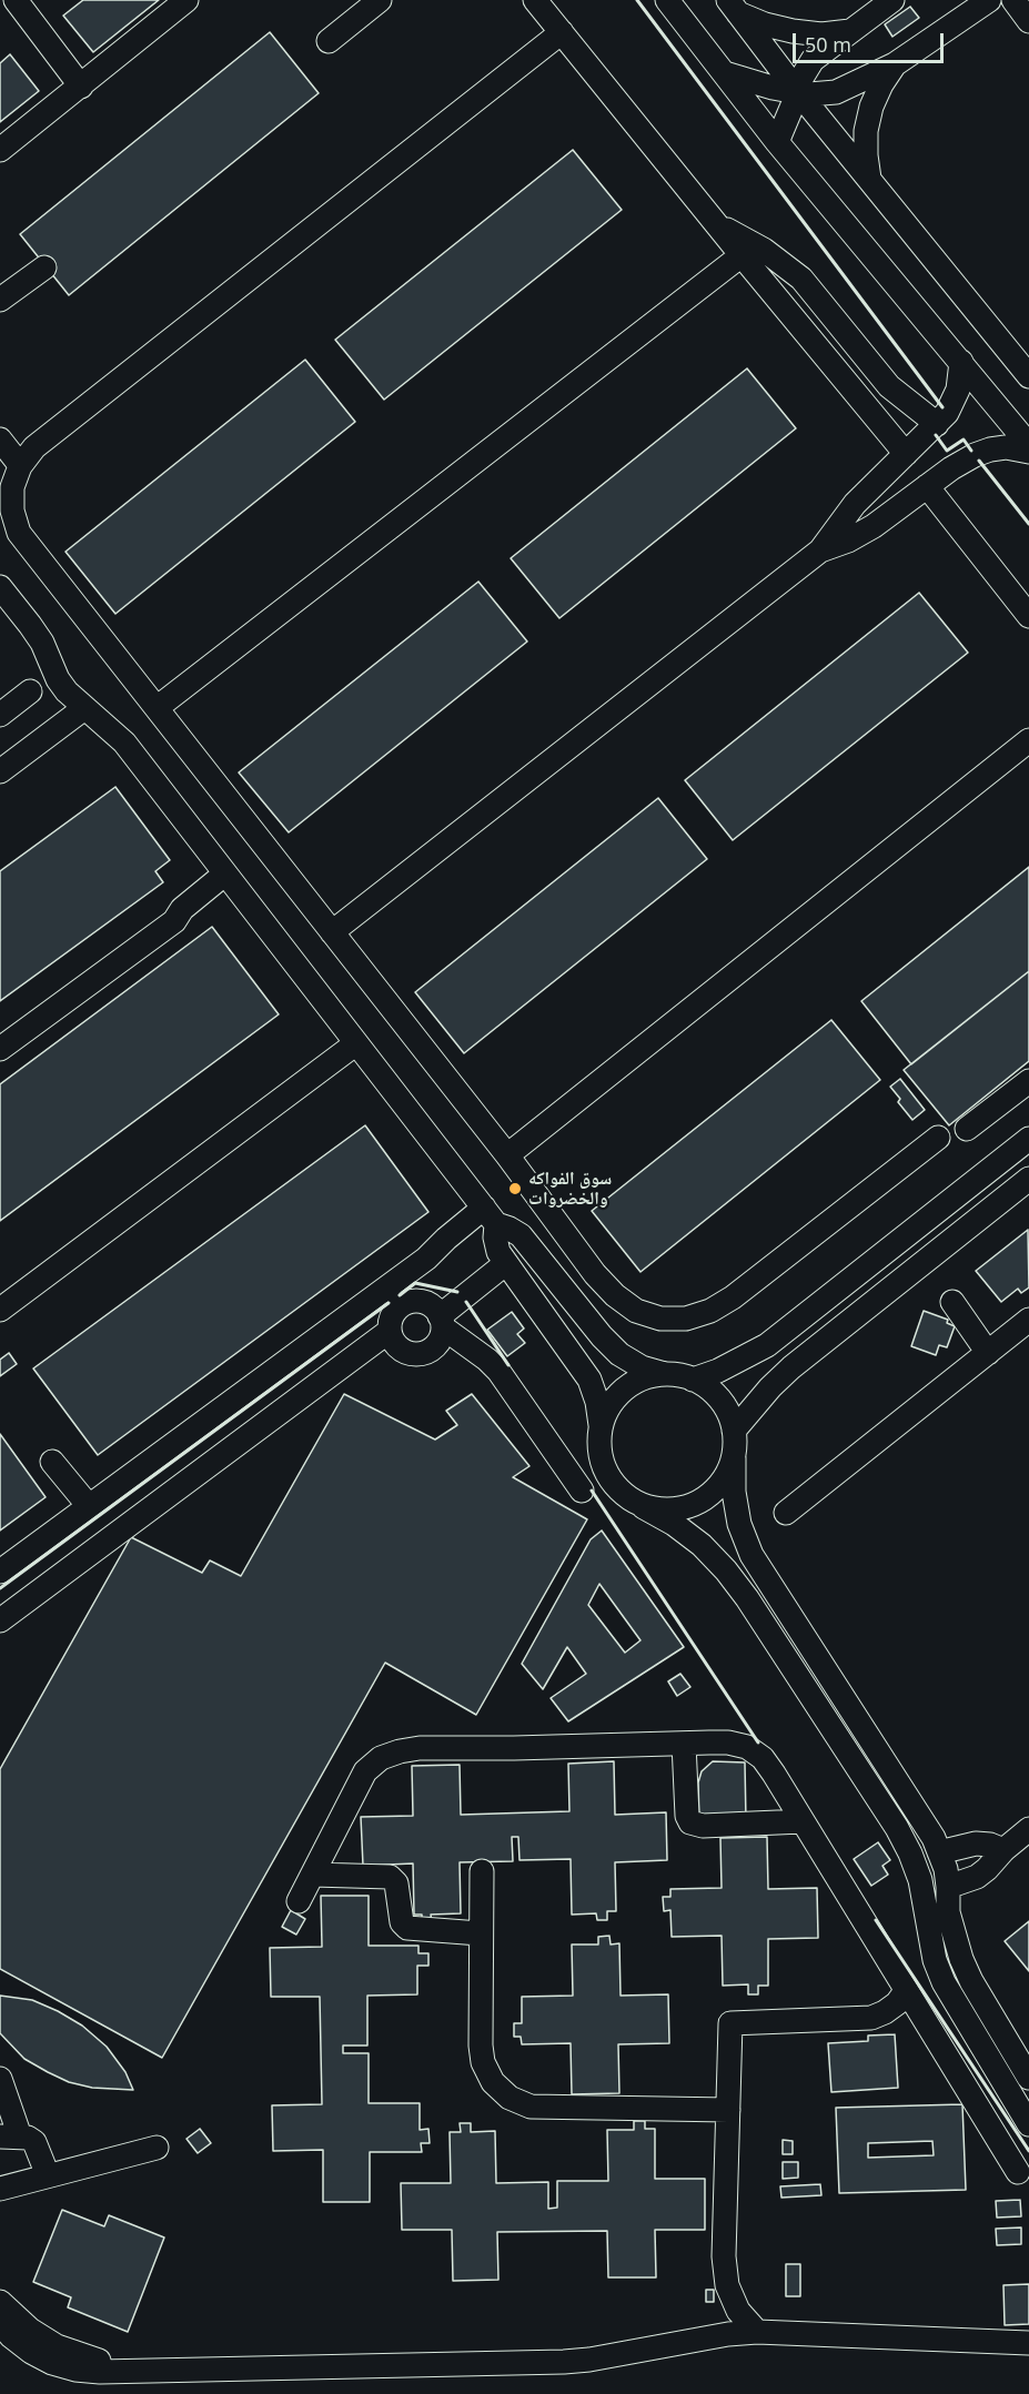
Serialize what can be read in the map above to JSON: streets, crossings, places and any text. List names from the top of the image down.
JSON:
{
  "places": ["سوق الفواكه والخضروات"],
  "scale_bar": "50 m"
}
